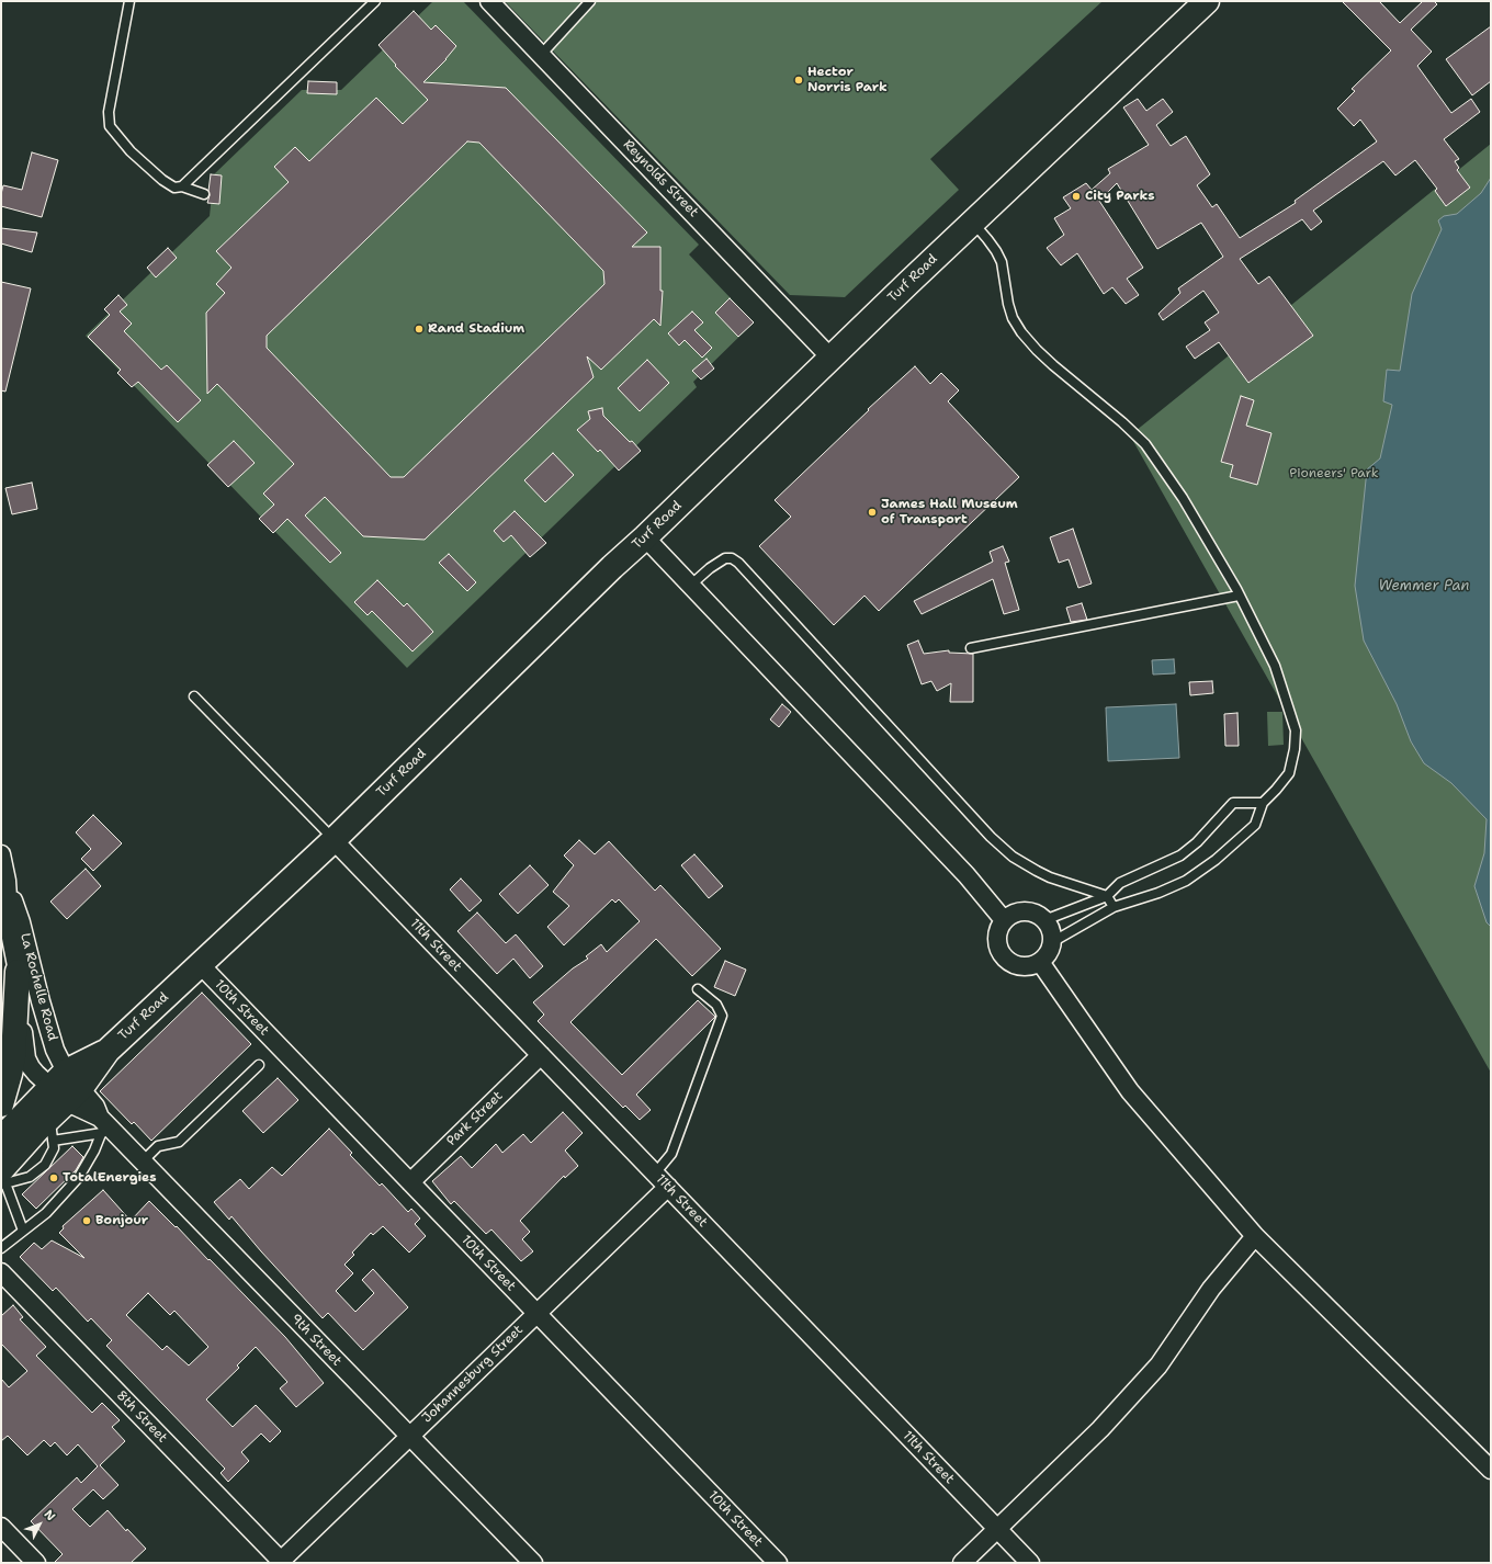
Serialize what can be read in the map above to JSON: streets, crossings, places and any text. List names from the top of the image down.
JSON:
{
  "streets": {
    "main road": ["Turf Road"],
    "street": [
      "Reynolds Street",
      "11th Street",
      "La Rochelle Road",
      "10th Street",
      "Park Street",
      "9th Street",
      "Johannesburg Street",
      "8th Street"
    ]
  },
  "crossings": [
    ["Reynolds Street", "Turf Road"],
    ["Turf Road", "11th Street"],
    ["Turf Road", "La Rochelle Road"],
    ["Turf Road", "10th Street"],
    ["Turf Road", "9th Street"],
    ["11th Street", "Park Street"],
    ["11th Street", "Johannesburg Street"],
    ["La Rochelle Road", "9th Street"],
    ["10th Street", "Park Street"],
    ["10th Street", "Johannesburg Street"],
    ["9th Street", "Johannesburg Street"],
    ["Johannesburg Street", "8th Street"]
  ],
  "water": ["Wemmer Pan"],
  "parks": ["Pioneers' Park"],
  "places": [
    "Hector Norris Park",
    "City Parks",
    "Rand Stadium",
    "James Hall Museum of Transport",
    "TotalEnergies",
    "Bonjour"
  ],
  "north": "top right"
}
